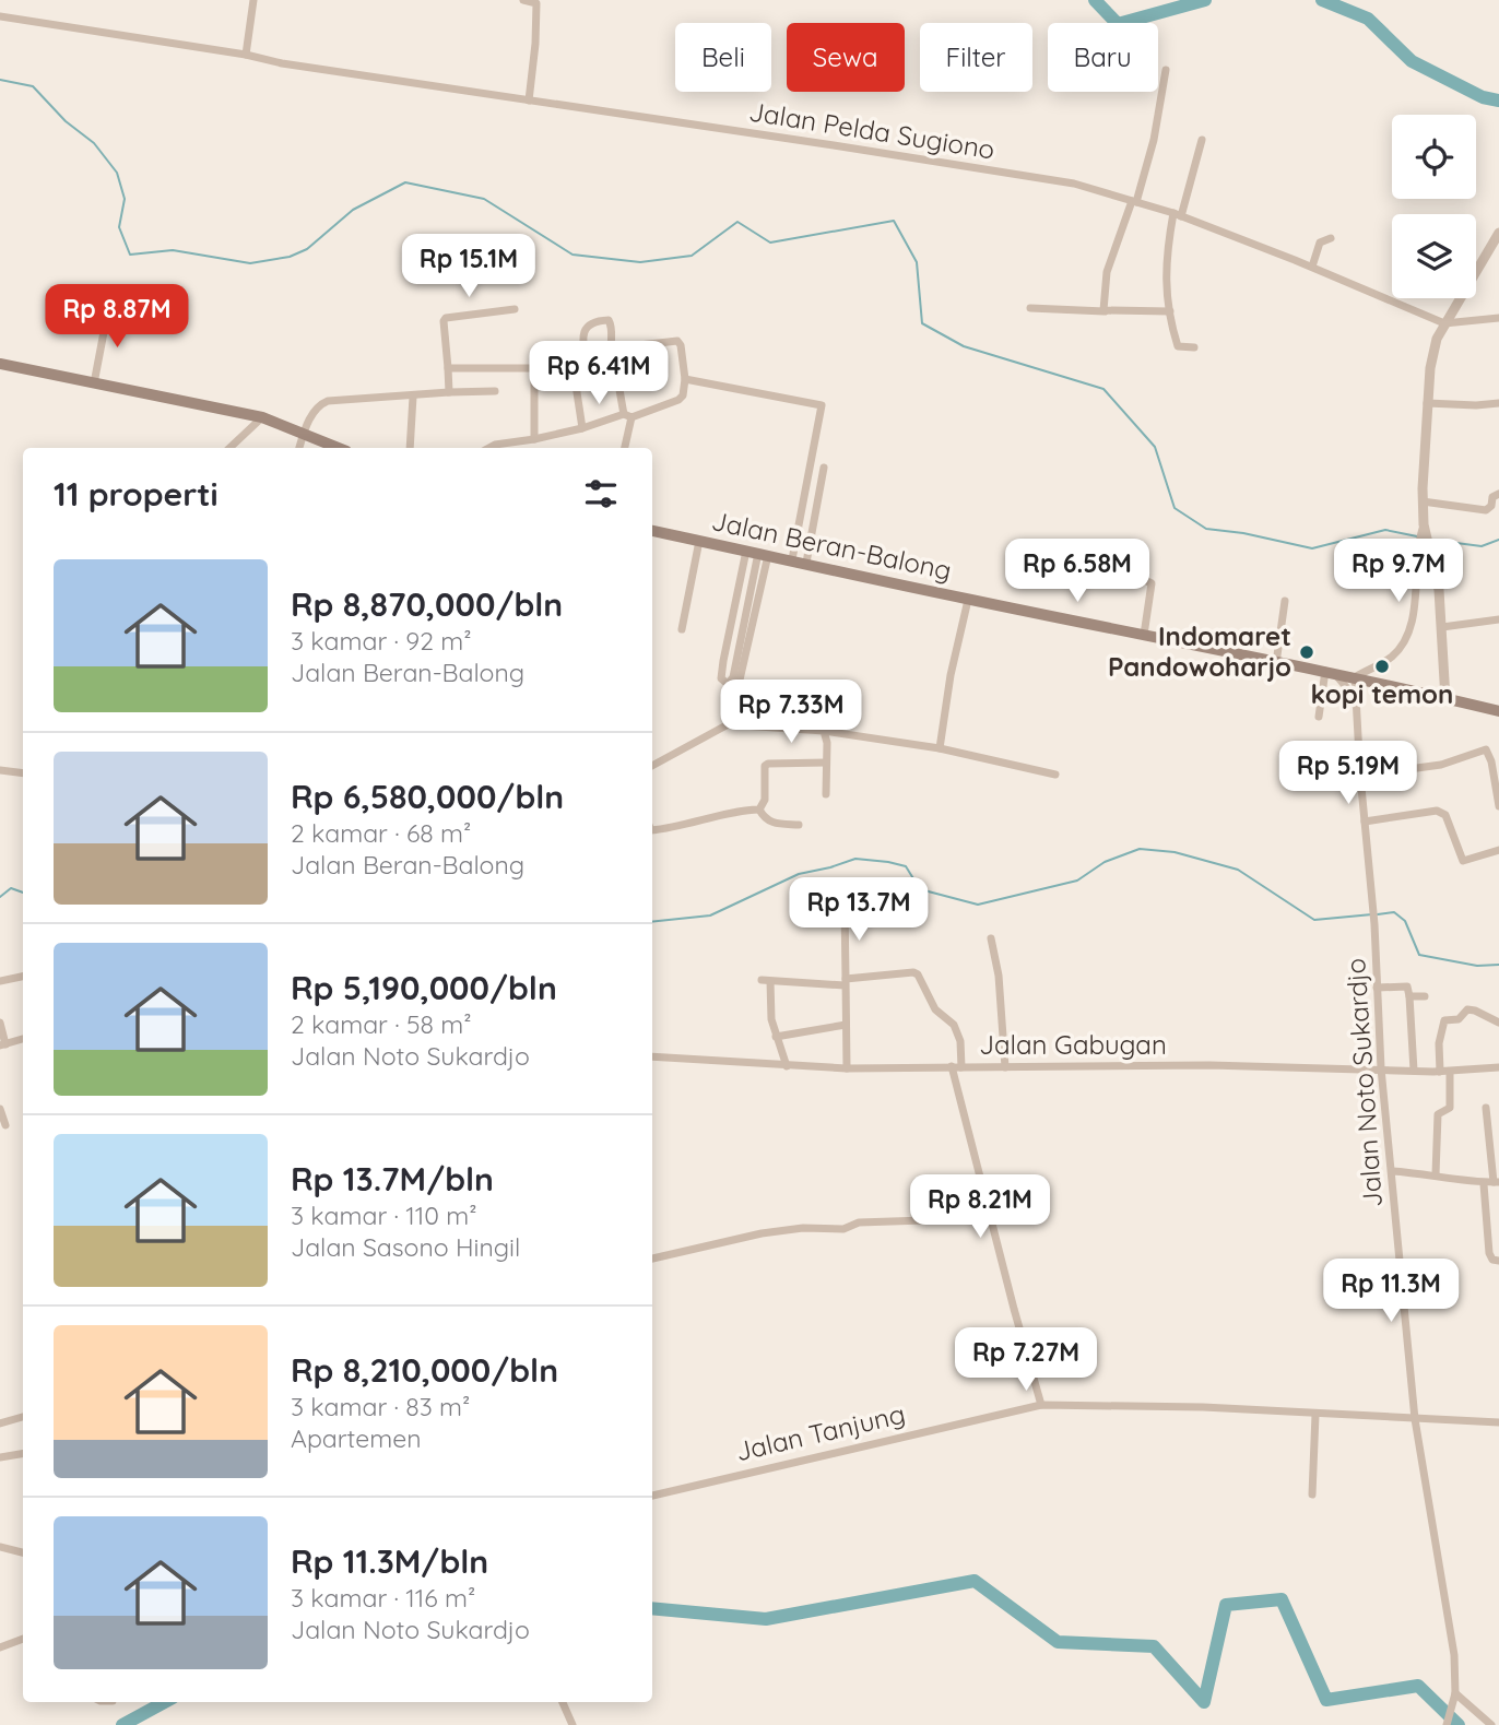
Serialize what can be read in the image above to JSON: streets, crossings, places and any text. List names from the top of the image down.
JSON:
{
  "streets": {
    "main road": ["Jalan Beran-Balong"],
    "street": [
      "Jalan Pelda Sugiono",
      "Jalan Gabugan",
      "Jalan Noto Sukardjo",
      "Jalan Tanjung"
    ]
  },
  "crossings": [
    ["Jalan Beran-Balong", "Jalan Noto Sukardjo"],
    ["Jalan Gabugan", "Jalan Noto Sukardjo"],
    ["Jalan Noto Sukardjo", "Jalan Tanjung"]
  ],
  "places": ["Indomaret Pandowoharjo", "kopi temon"],
  "page": {
    "chip": [
      "Beli",
      "Sewa",
      "Filter",
      "Baru"
    ],
    "price": [
      "Rp 15.1M",
      "Rp 8.87M",
      "Rp 6.41M",
      "Rp 6.58M",
      "Rp 9.7M",
      "Rp 7.33M",
      "Rp 5.19M",
      "Rp 13.7M",
      "Rp 8.21M",
      "Rp 11.3M",
      "Rp 7.27M"
    ],
    "heading": "11 properti",
    "list": [
      {
        "name": "Rp 8,870,000/bln",
        "note": "3 kamar · 92 m² · Jalan Beran-Balong"
      },
      {
        "name": "Rp 6,580,000/bln",
        "note": "2 kamar · 68 m² · Jalan Beran-Balong"
      },
      {
        "name": "Rp 5,190,000/bln",
        "note": "2 kamar · 58 m² · Jalan Noto Sukardjo"
      },
      {
        "name": "Rp 13.7M/bln",
        "note": "3 kamar · 110 m² · Jalan Sasono Hingil"
      },
      {
        "name": "Rp 8,210,000/bln",
        "note": "3 kamar · 83 m² · Apartemen"
      },
      {
        "name": "Rp 11.3M/bln",
        "note": "3 kamar · 116 m² · Jalan Noto Sukardjo"
      }
    ]
  }
}
